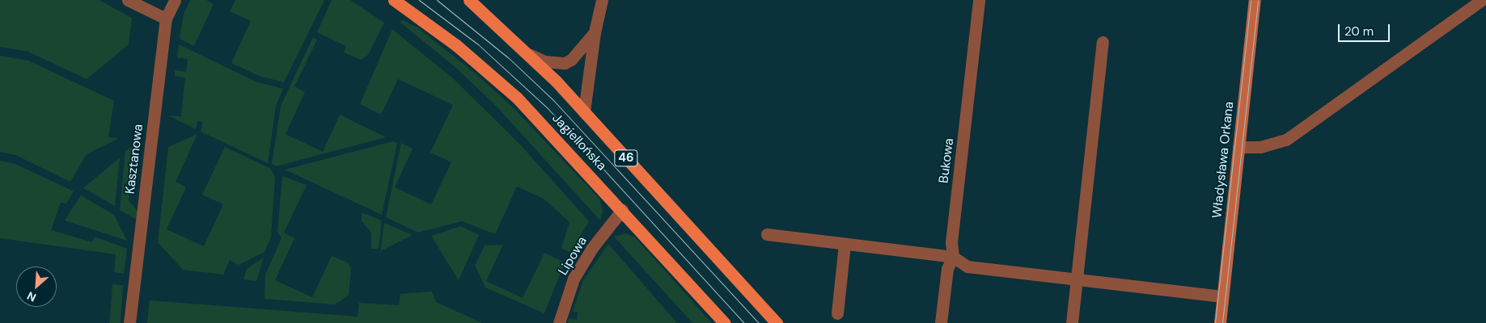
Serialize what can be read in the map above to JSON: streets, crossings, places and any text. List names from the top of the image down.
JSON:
{
  "streets": {
    "main road": ["Jagiellońska", "46"],
    "street": [
      "Kasztanowa",
      "Władysława Orkana",
      "Bukowa",
      "Lipowa"
    ]
  },
  "crossings": [
    ["Jagiellońska", "Lipowa"]
  ],
  "scale_bar": "20 m",
  "north": "bottom left"
}
